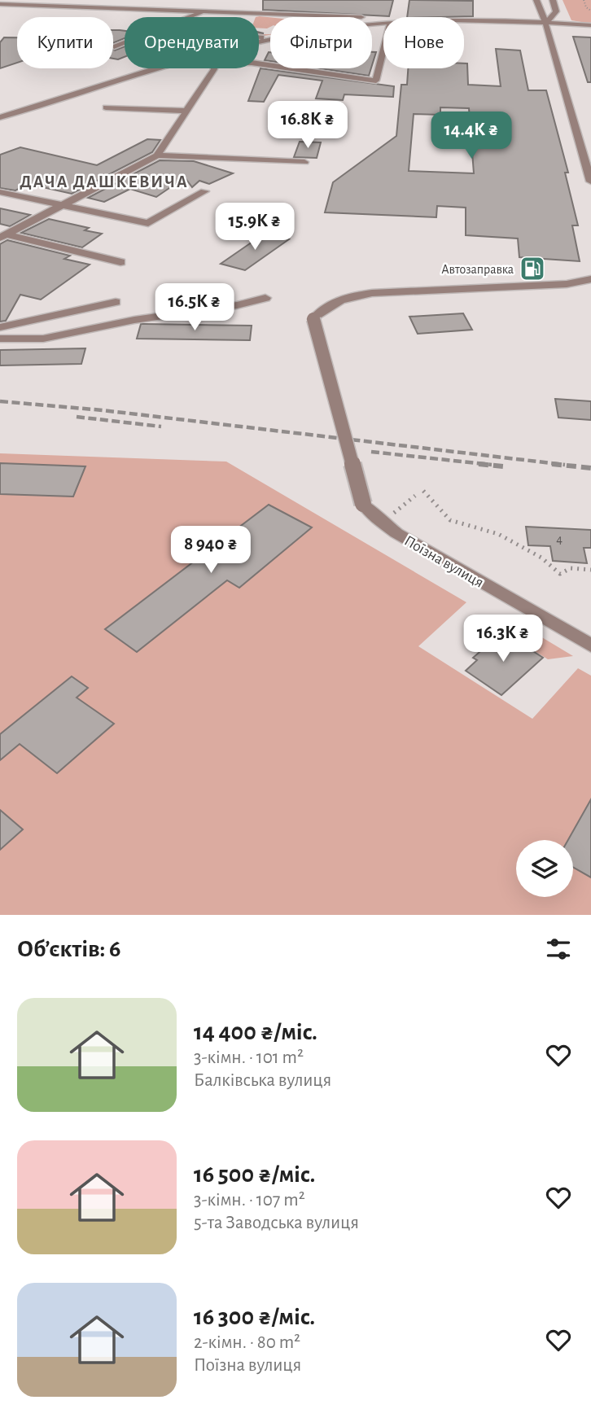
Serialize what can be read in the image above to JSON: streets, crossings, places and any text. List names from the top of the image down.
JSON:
{
  "streets": {
    "street": ["Поїзна вулиця"]
  },
  "districts": ["ДАЧА ДАШКЕВИЧА"],
  "places": {
    "fuel station": ["Автозаправка"]
  },
  "house_numbers": ["4"],
  "page": {
    "chip": [
      "Купити",
      "Орендувати",
      "Фільтри",
      "Нове"
    ],
    "price": [
      "16.8K ₴",
      "14.4K ₴",
      "15.9K ₴",
      "16.5K ₴",
      "8 940 ₴",
      "16.3K ₴"
    ],
    "heading": "Об’єктів: 6",
    "list": [
      {
        "name": "14 400 ₴/міс.",
        "note": "3-кімн. · 101 m² · Балківська вулиця"
      },
      {
        "name": "16 500 ₴/міс.",
        "note": "3-кімн. · 107 m² · 5-та Заводська вулиця"
      },
      {
        "name": "16 300 ₴/міс.",
        "note": "2-кімн. · 80 m² · Поїзна вулиця"
      }
    ]
  }
}
